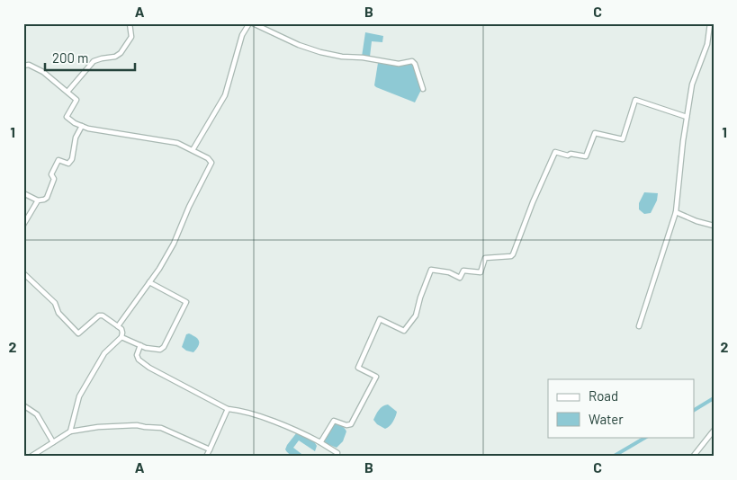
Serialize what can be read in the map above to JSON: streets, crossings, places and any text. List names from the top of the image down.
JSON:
{
  "legend": ["Road", "Water"],
  "scale_bar": "200 m",
  "grid": {
    "columns": ["A", "B", "C"],
    "rows": ["1", "2"]
  }
}
